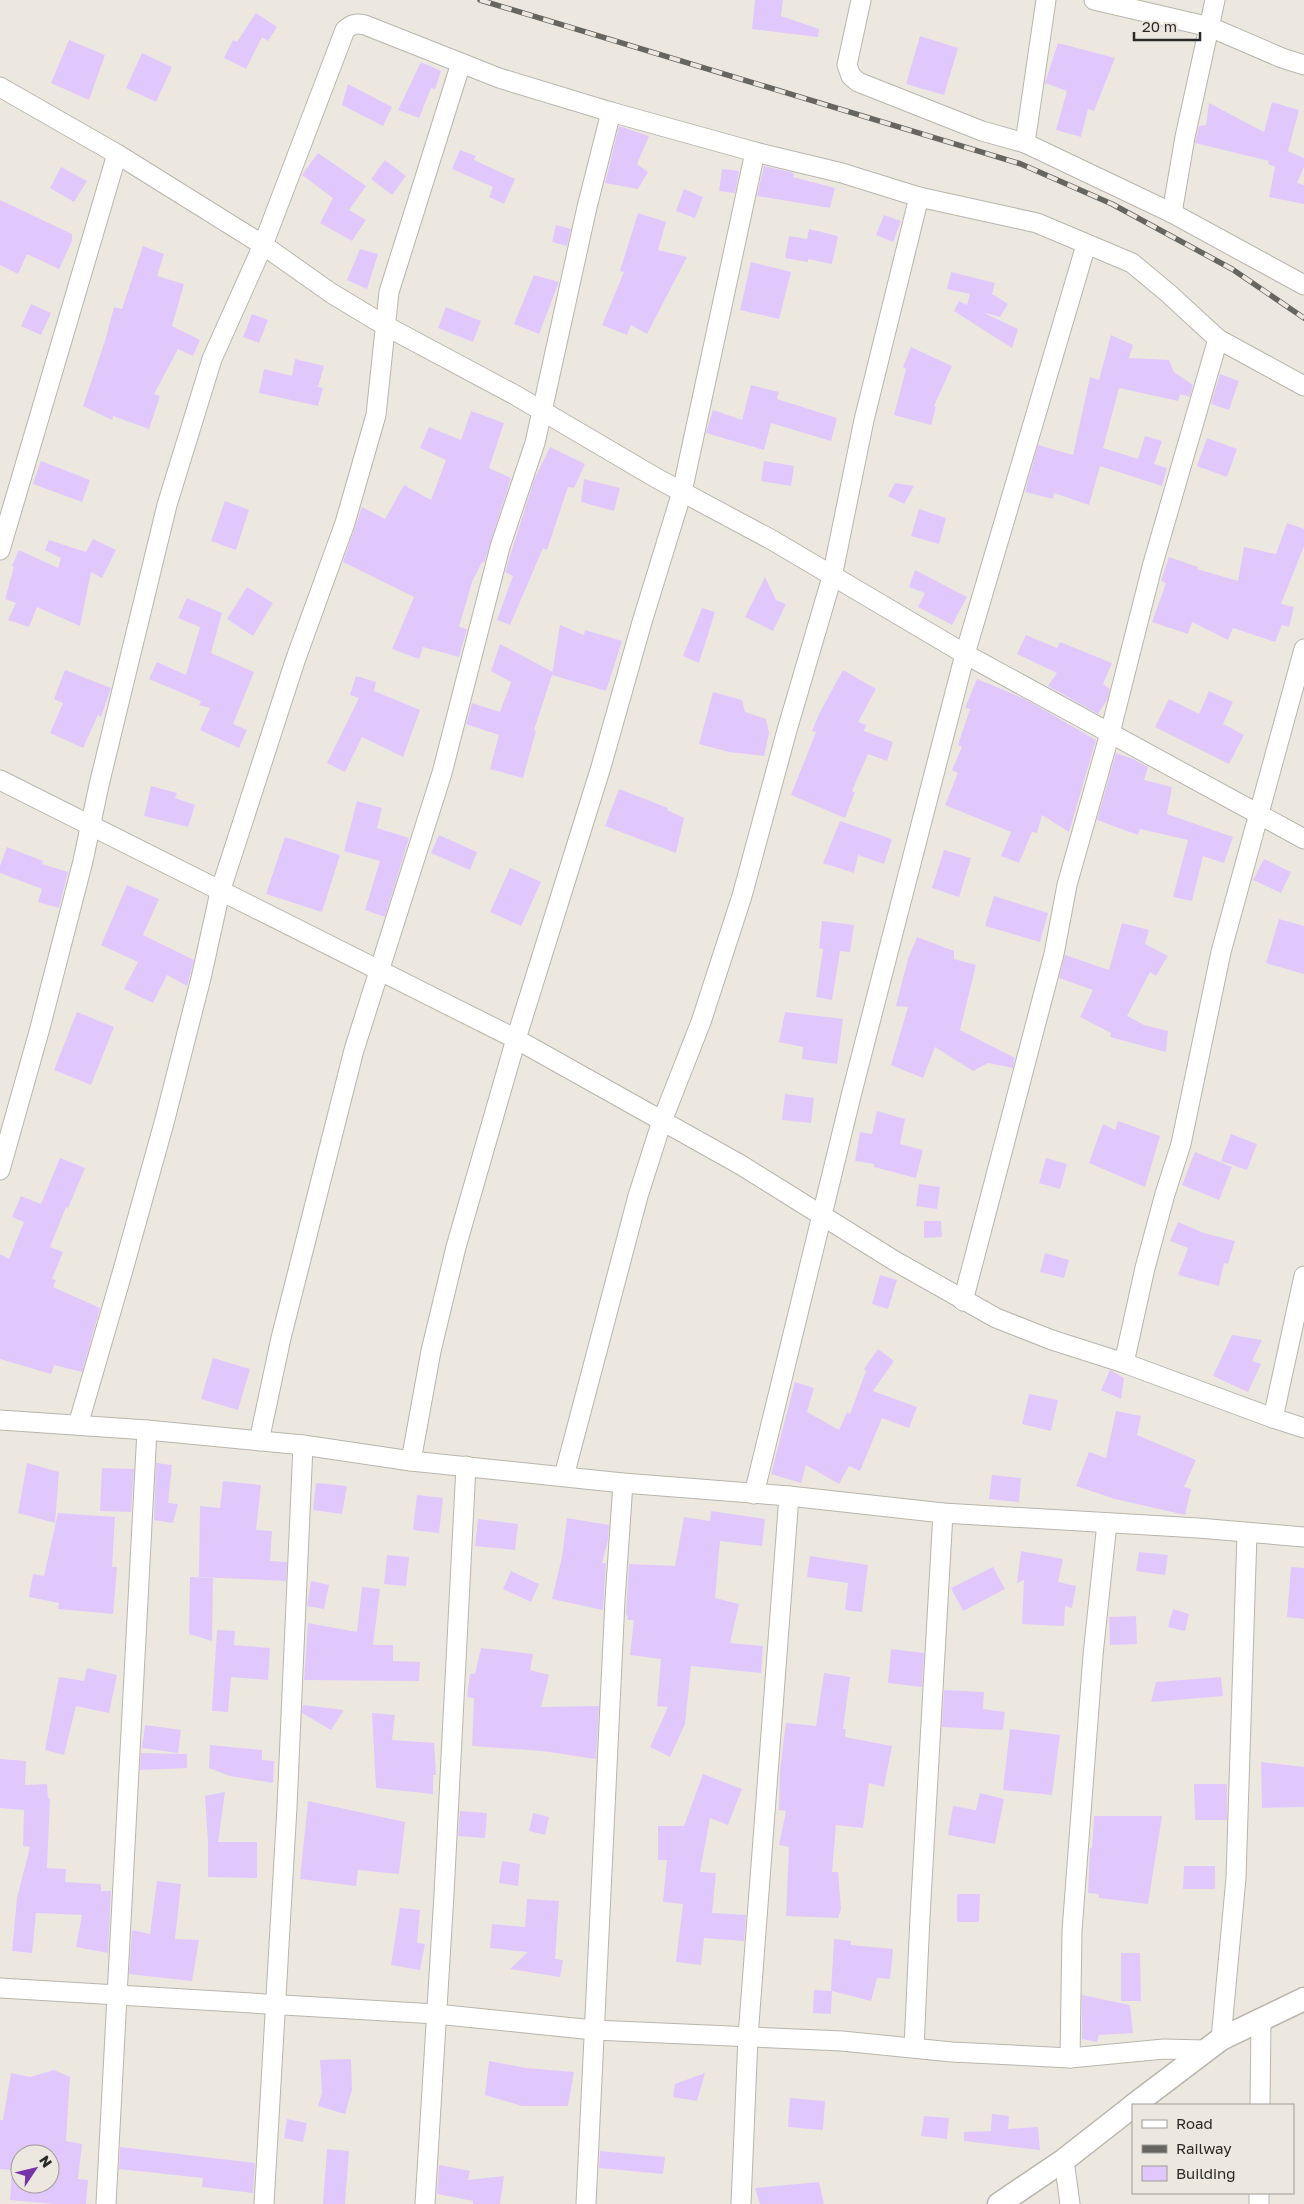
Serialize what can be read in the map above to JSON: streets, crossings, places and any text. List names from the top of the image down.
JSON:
{
  "legend": ["Road", "Railway", "Building"],
  "scale_bar": "20 m",
  "north": "top right"
}
